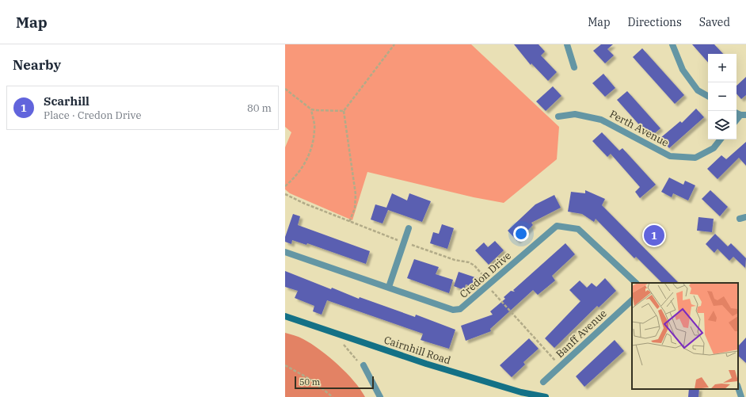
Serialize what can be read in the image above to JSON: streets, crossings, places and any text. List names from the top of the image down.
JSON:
{
  "streets": {
    "main road": ["Cairnhill Road"],
    "street": ["Perth Avenue", "Credon Drive", "Banff Avenue"]
  },
  "scale_bar": "50 m",
  "page": {
    "header": "Map",
    "nav": ["Map", "Directions", "Saved"],
    "heading": "Nearby",
    "map_buttons": ["+", "−"],
    "list": [
      {
        "mark": "1",
        "name": "Scarhill",
        "note": "Place · Credon Drive",
        "value": "80 m"
      }
    ],
    "pins": "1",
    "scale": "50 m"
  }
}
